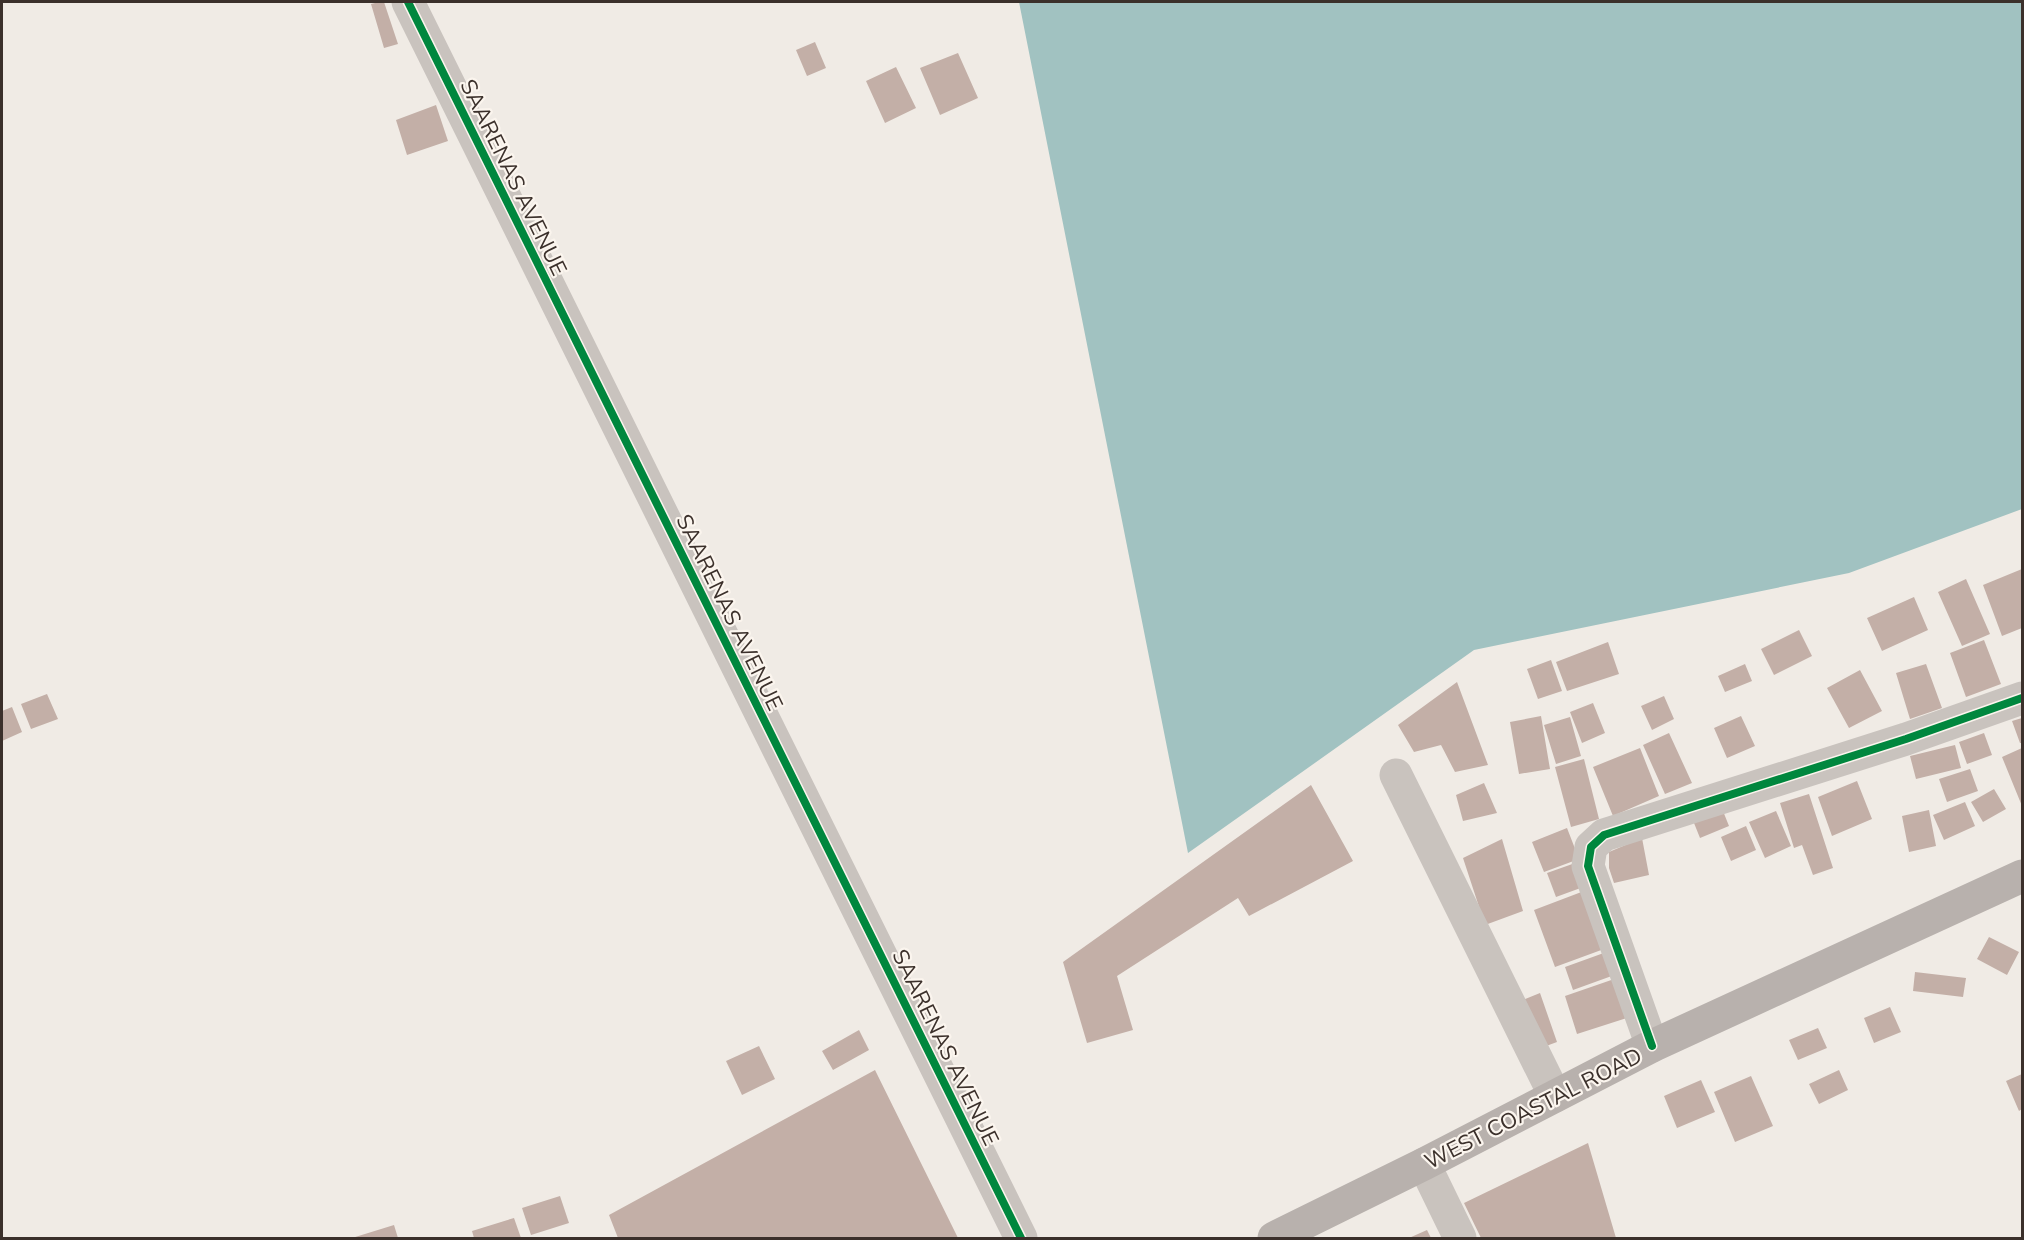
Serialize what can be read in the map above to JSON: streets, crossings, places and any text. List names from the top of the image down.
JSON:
{
  "streets": {
    "main road": ["WEST COASTAL ROAD"],
    "street": ["SAARENAS AVENUE"]
  }
}
